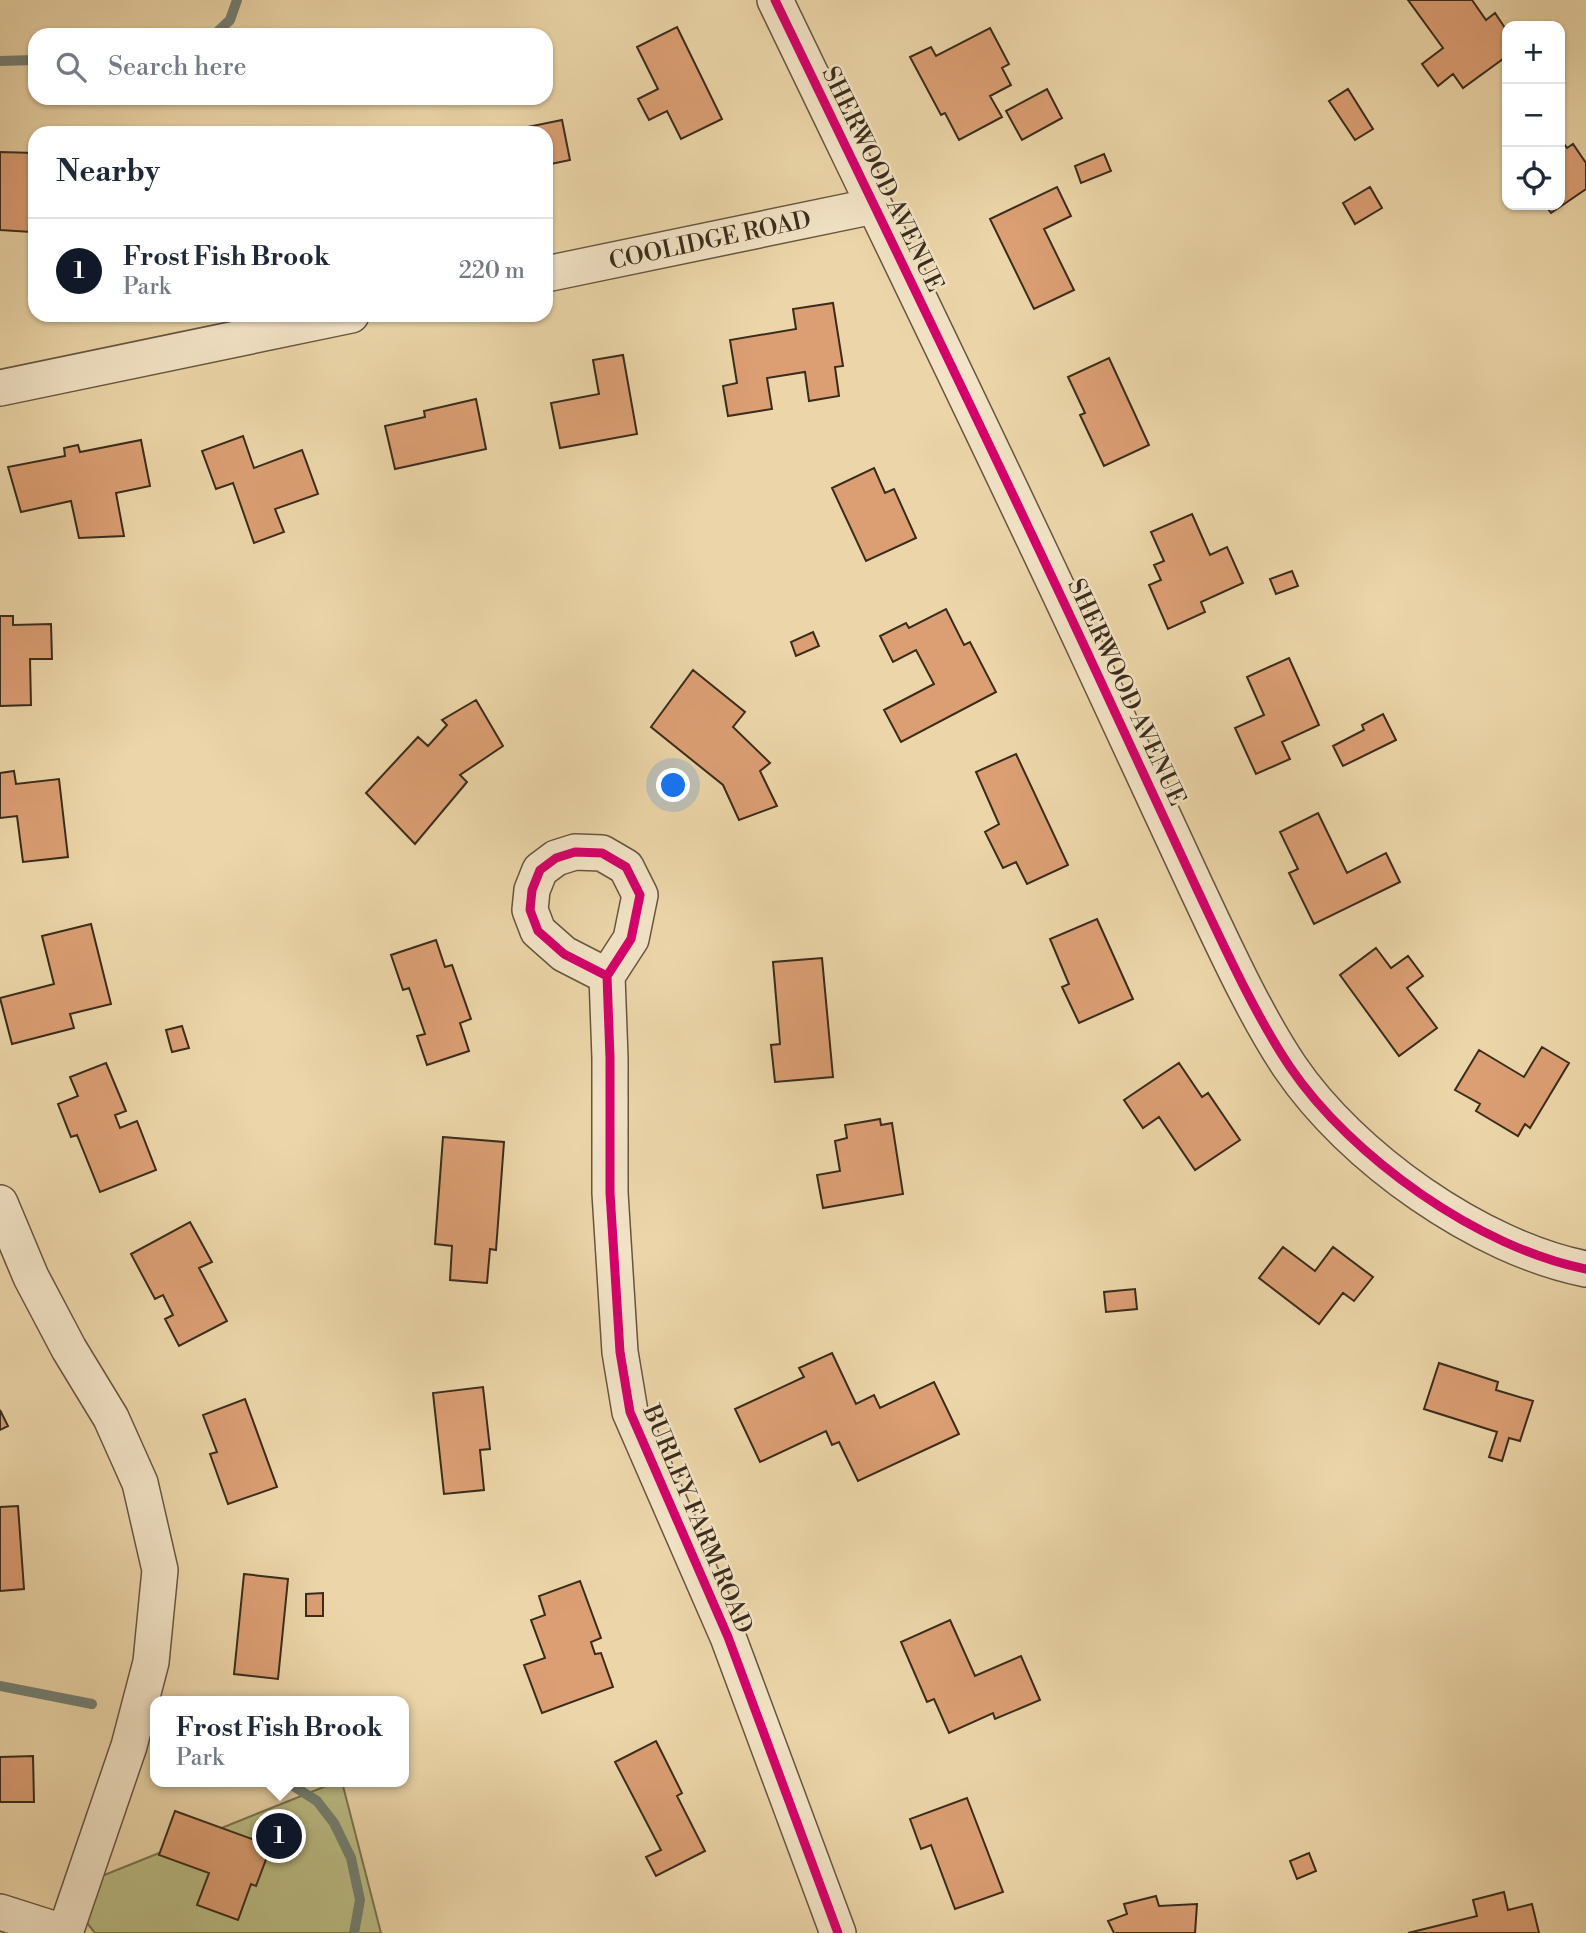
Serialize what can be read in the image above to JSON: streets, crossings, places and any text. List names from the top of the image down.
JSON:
{
  "streets": {
    "street": ["SHERWOOD AVENUE", "COOLIDGE ROAD", "BURLEY FARM ROAD"]
  },
  "crossings": [
    ["SHERWOOD AVENUE", "COOLIDGE ROAD"]
  ],
  "page": {
    "map_buttons": ["+", "−"],
    "search": "Search here",
    "heading": "Nearby",
    "list": [
      {
        "mark": "1",
        "name": "Frost Fish Brook",
        "note": "Park",
        "value": "220 m"
      }
    ],
    "popup": ["Frost Fish Brook", "Park"],
    "pins": "1"
  }
}
